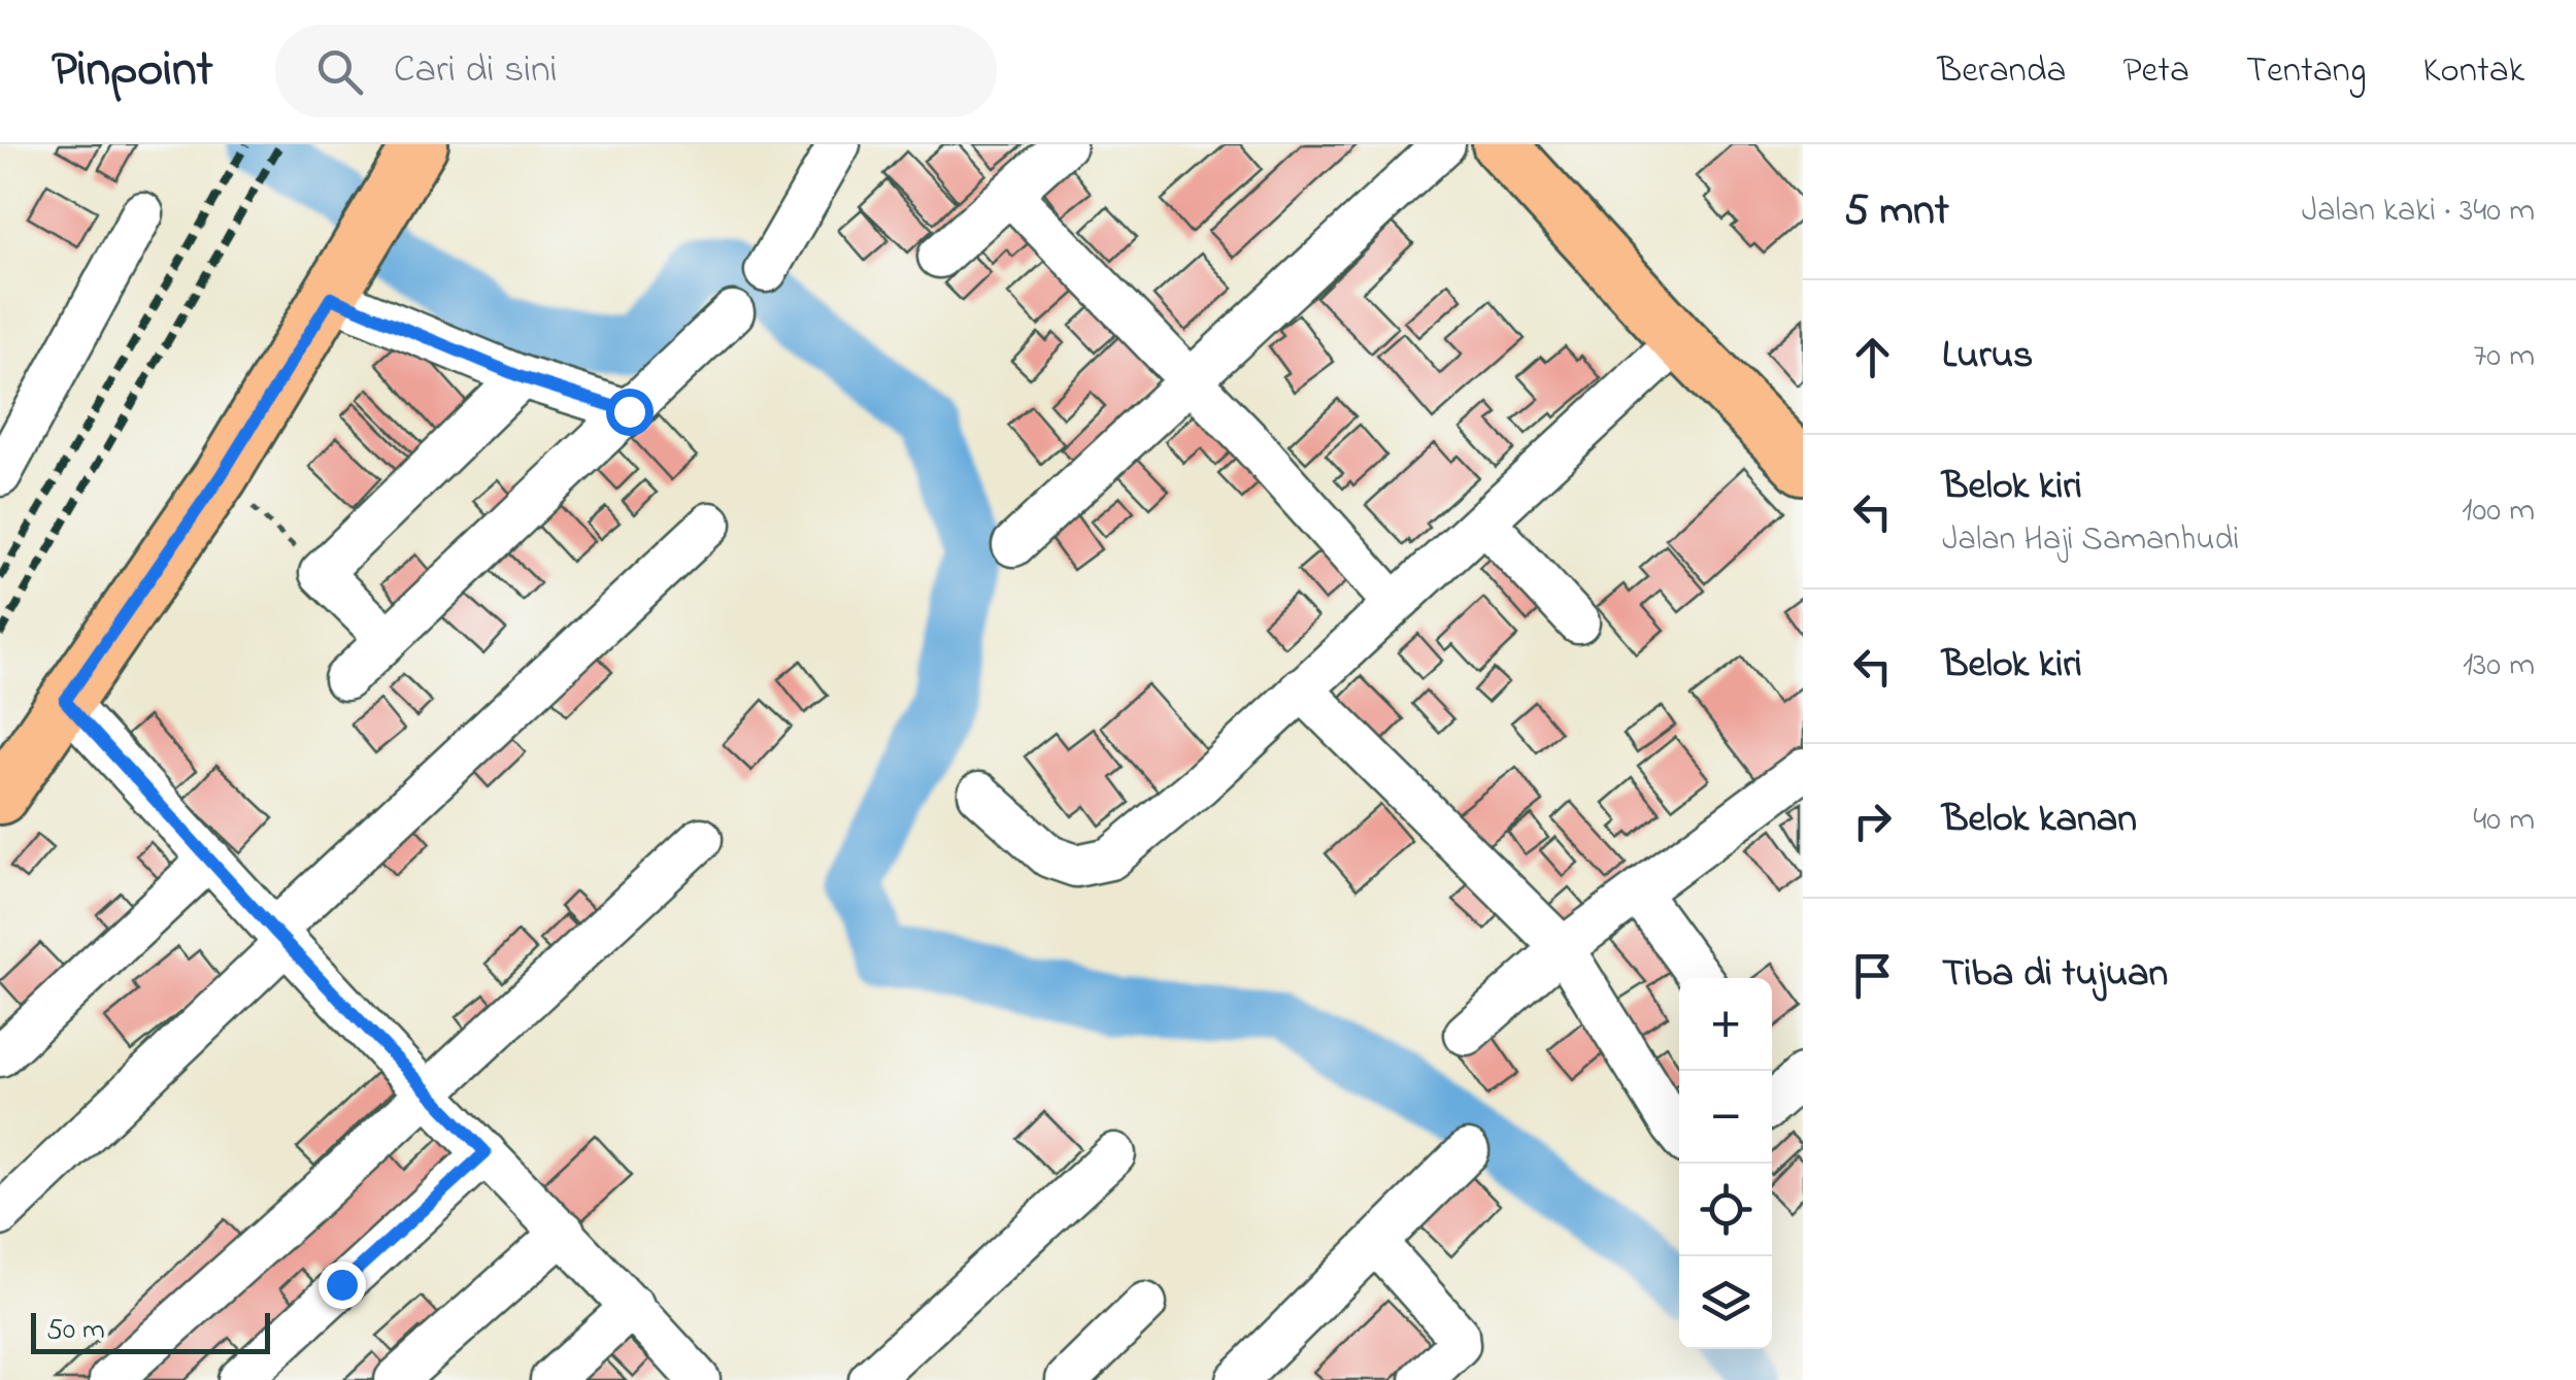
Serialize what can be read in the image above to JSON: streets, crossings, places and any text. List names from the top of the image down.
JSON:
{
  "scale_bar": "50 m",
  "page": {
    "header": "Pinpoint",
    "search": "Cari di sini",
    "nav": [
      "Beranda",
      "Peta",
      "Tentang",
      "Kontak"
    ],
    "heading": ["5 mnt", "Jalan kaki · 340 m"],
    "list": [
      ["Lurus", "70 m"],
      ["Belok kiri", "Jalan Haji Samanhudi", "100 m"],
      ["Belok kiri", "130 m"],
      ["Belok kanan", "40 m"],
      "Tiba di tujuan"
    ],
    "map_buttons": ["+", "−"],
    "scale": "50 m"
  }
}
